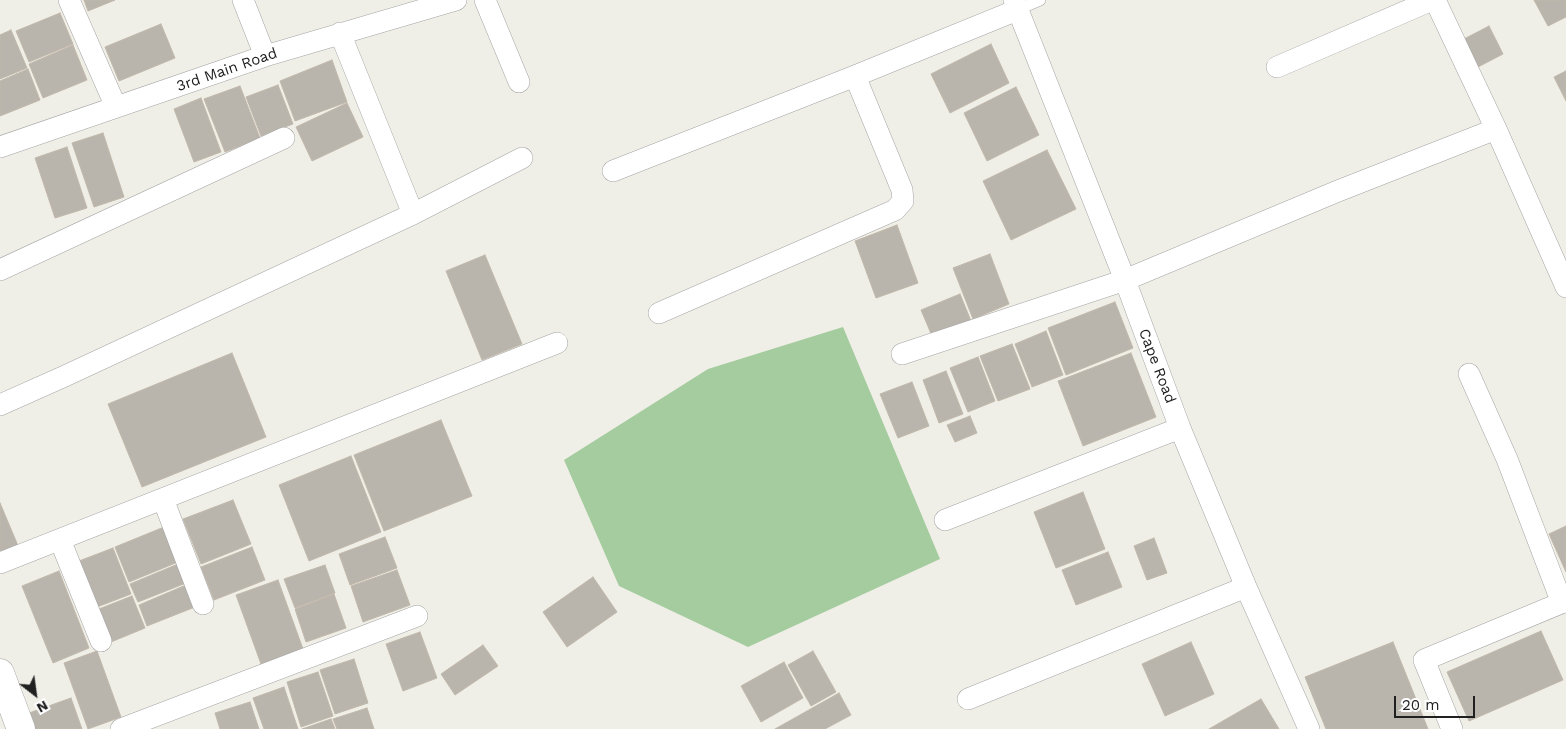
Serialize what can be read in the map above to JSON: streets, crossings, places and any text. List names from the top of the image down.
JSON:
{
  "streets": {
    "street": ["3rd Main Road", "Cape Road"]
  },
  "scale_bar": "20 m",
  "north": "bottom right"
}
